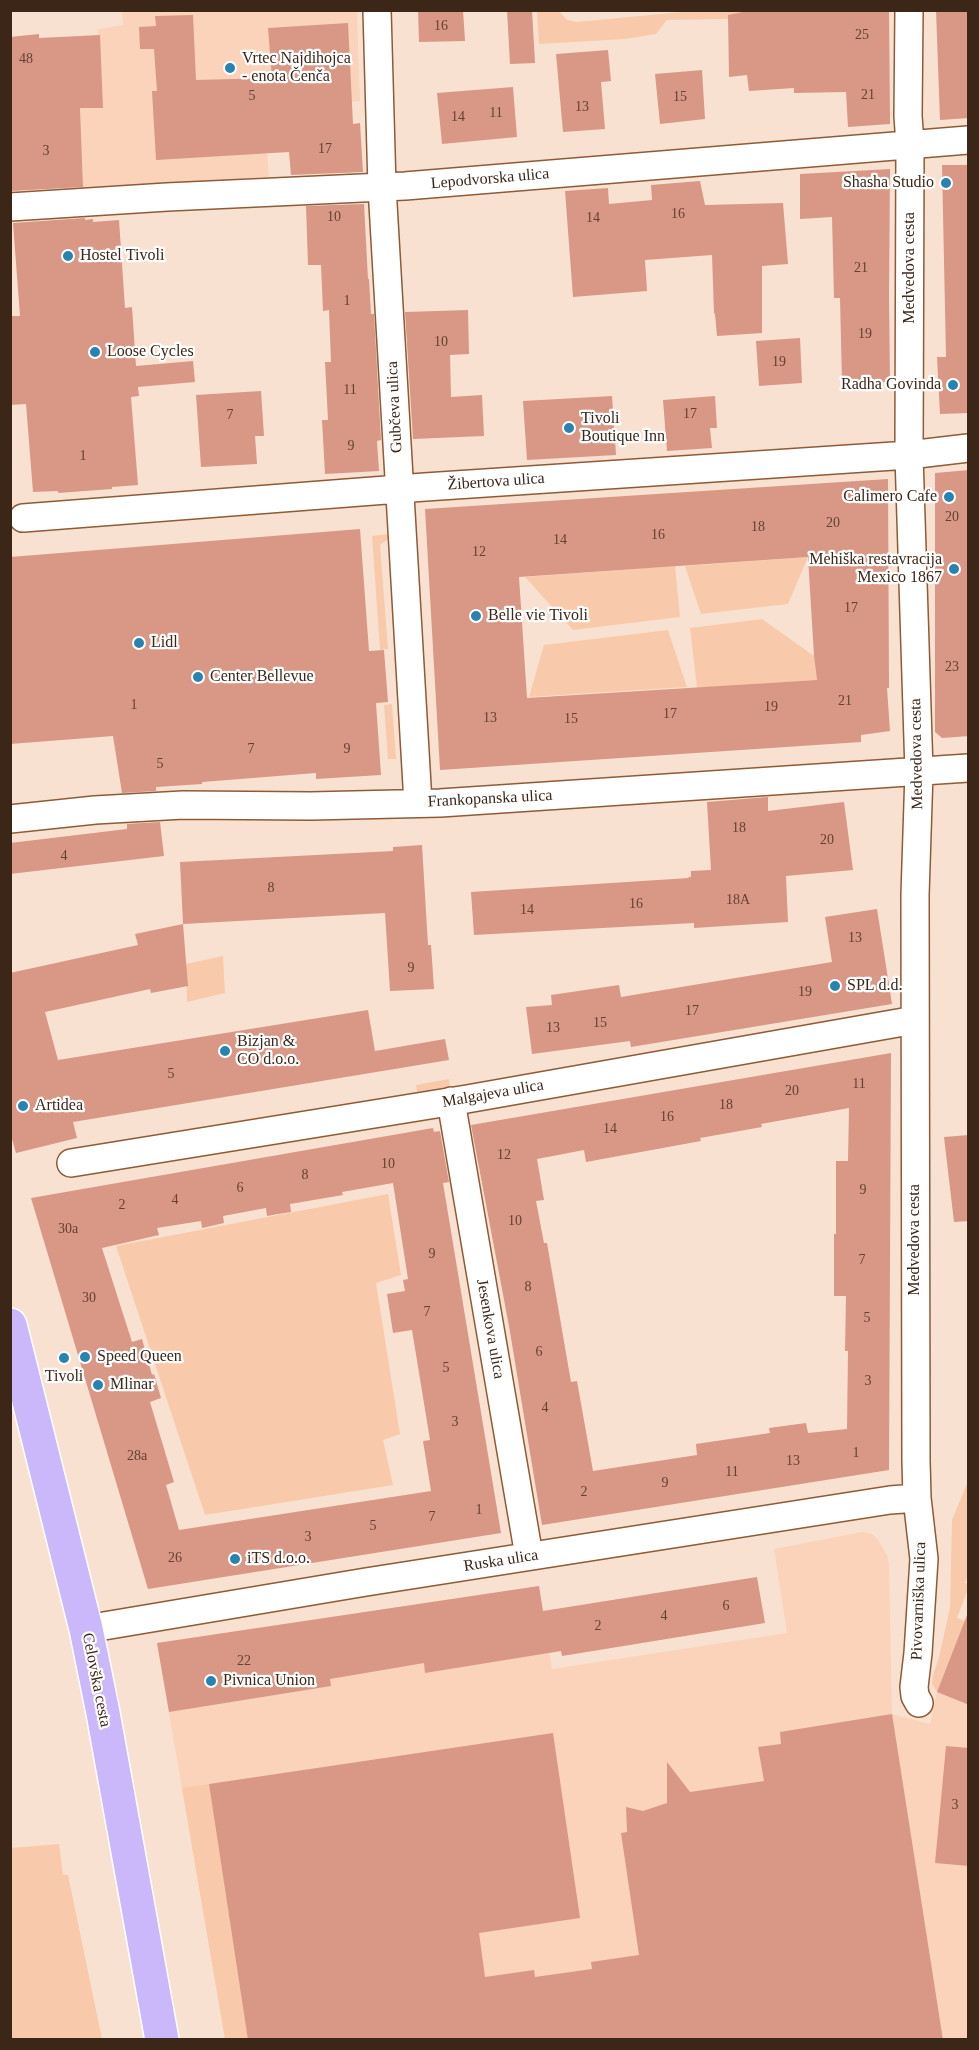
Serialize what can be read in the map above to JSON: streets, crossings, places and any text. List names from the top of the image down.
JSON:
{
  "streets": {
    "main road": ["Celovška cesta"],
    "street": [
      "Lepodvorska ulica",
      "Medvedova cesta",
      "Gubčeva ulica",
      "Žibertova ulica",
      "Frankopanska ulica",
      "Malgajeva ulica",
      "Jesenkova ulica",
      "Ruska ulica",
      "Pivovarniška ulica"
    ]
  },
  "crossings": [
    ["Lepodvorska ulica", "Medvedova cesta"],
    ["Lepodvorska ulica", "Gubčeva ulica"],
    ["Medvedova cesta", "Žibertova ulica"],
    ["Medvedova cesta", "Frankopanska ulica"],
    ["Medvedova cesta", "Malgajeva ulica"],
    ["Medvedova cesta", "Ruska ulica"],
    ["Medvedova cesta", "Pivovarniška ulica"],
    ["Gubčeva ulica", "Žibertova ulica"],
    ["Gubčeva ulica", "Frankopanska ulica"],
    ["Malgajeva ulica", "Jesenkova ulica"],
    ["Jesenkova ulica", "Ruska ulica"],
    ["Ruska ulica", "Pivovarniška ulica"],
    ["Ruska ulica", "Celovška cesta"]
  ],
  "places": [
    "Vrtec Najdihojca - enota Čenča",
    "Shasha Studio",
    "Hostel Tivoli",
    "Loose Cycles",
    "Radha Govinda",
    "Tivoli Boutique Inn",
    "Calimero Cafe",
    "Mehiška restavracija Mexico 1867",
    "Belle vie Tivoli",
    "Lidl",
    "Center Bellevue",
    "SPL d.d.",
    "Bizjan & CO d.o.o.",
    "Artidea",
    "Speed Queen",
    "Tivoli",
    "Mlinar",
    "iTS d.o.o.",
    "Pivnica Union"
  ],
  "house_numbers": [
    "16",
    "25",
    "48",
    "21",
    "5",
    "15",
    "13",
    "11",
    "14",
    "17",
    "3",
    "16",
    "10",
    "14",
    "21",
    "1",
    "19",
    "10",
    "19",
    "11",
    "17",
    "7",
    "9",
    "1",
    "20",
    "20",
    "18",
    "16",
    "14",
    "12",
    "17",
    "23",
    "21",
    "1",
    "19",
    "17",
    "13",
    "15",
    "7",
    "9",
    "5",
    "18",
    "20",
    "4",
    "8",
    "18A",
    "16",
    "14",
    "13",
    "9",
    "19",
    "17",
    "15",
    "13",
    "5",
    "11",
    "20",
    "18",
    "16",
    "14",
    "12",
    "10",
    "8",
    "6",
    "9",
    "4",
    "2",
    "10",
    "30a",
    "9",
    "7",
    "8",
    "30",
    "7",
    "5",
    "6",
    "5",
    "3",
    "4",
    "3",
    "1",
    "28a",
    "13",
    "11",
    "9",
    "2",
    "1",
    "7",
    "5",
    "3",
    "26",
    "6",
    "4",
    "2",
    "22",
    "3"
  ]
}
